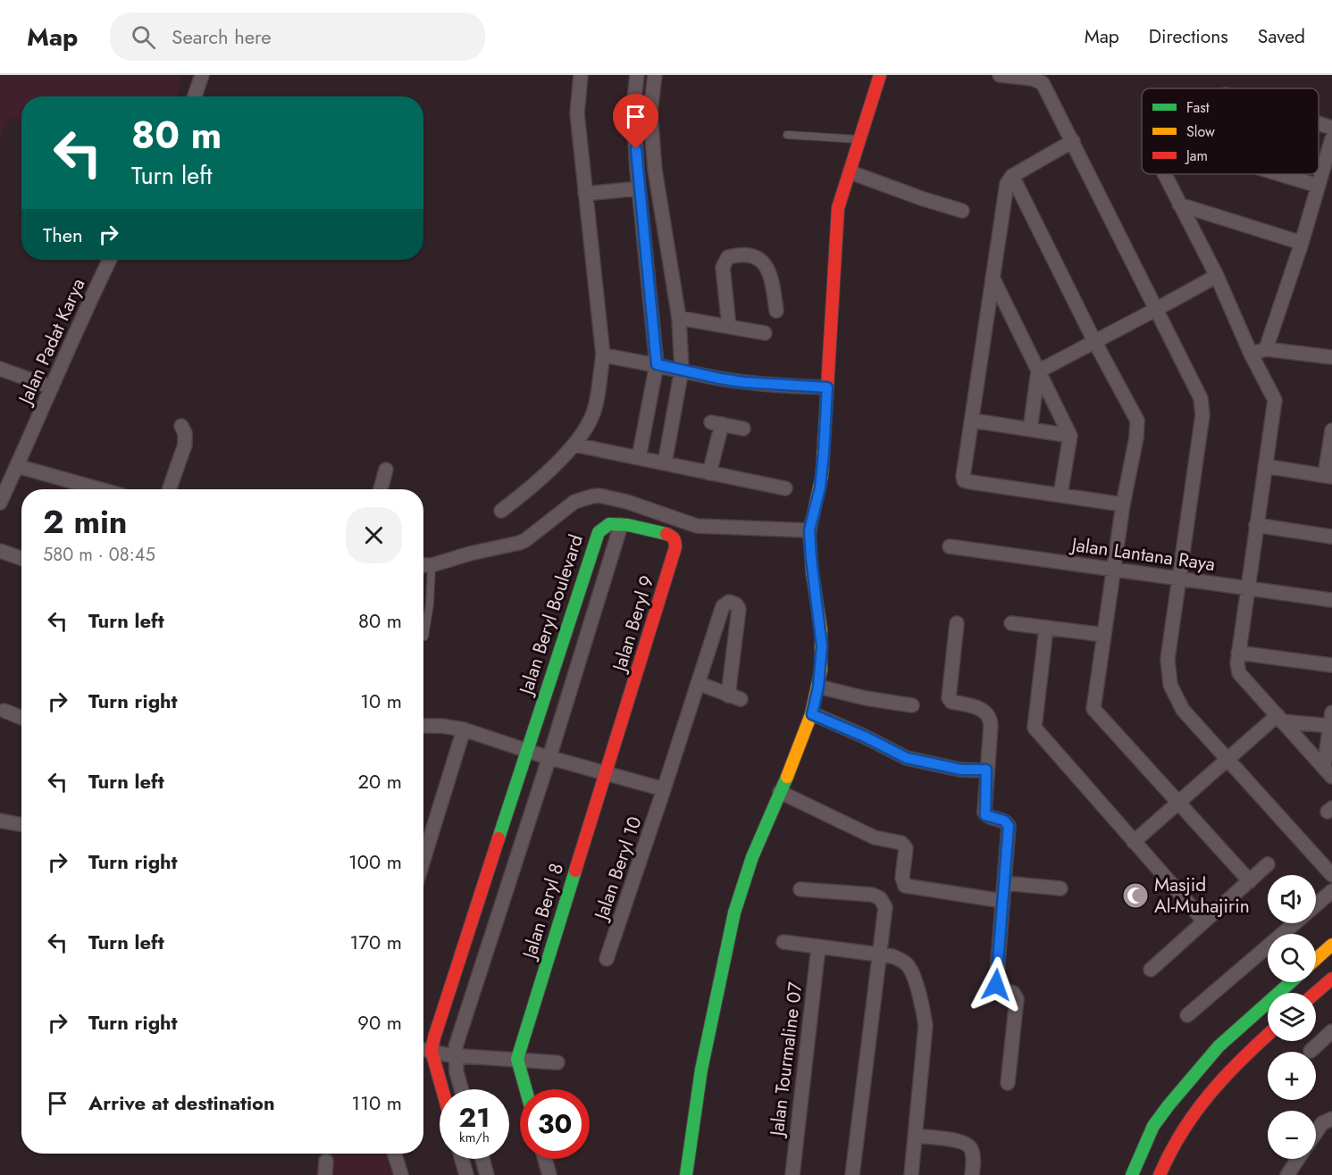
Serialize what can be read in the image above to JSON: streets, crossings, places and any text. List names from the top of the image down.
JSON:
{
  "streets": {
    "street": [
      "Jalan Padat Karya",
      "Jalan Lantana Raya",
      "Jalan Beryl Boulevard",
      "Jalan Beryl 9",
      "Jalan Beryl 10",
      "Jalan Beryl 8",
      "Jalan Tourmaline 07"
    ]
  },
  "crossings": [
    ["Jalan Beryl Boulevard", "Jalan Beryl 9"],
    ["Jalan Beryl 9", "Jalan Beryl 8"]
  ],
  "places": {
    "mosque": ["Masjid Al-Muhajirin"]
  },
  "legend": ["Fast", "Slow", "Jam"],
  "page": {
    "header": "Map",
    "search": "Search here",
    "nav": ["Map", "Directions", "Saved"],
    "turn": ["80 m", "Turn left"],
    "then": "Then",
    "heading": ["2 min", "580 m · 08:45"],
    "list": [
      {
        "name": "Turn left",
        "value": "80 m"
      },
      {
        "name": "Turn right",
        "value": "10 m"
      },
      {
        "name": "Turn left",
        "value": "20 m"
      },
      {
        "name": "Turn right",
        "value": "100 m"
      },
      {
        "name": "Turn left",
        "value": "170 m"
      },
      {
        "name": "Turn right",
        "value": "90 m"
      },
      {
        "name": "Arrive at destination",
        "value": "110 m"
      }
    ],
    "map_buttons": ["+", "−"],
    "speed": "21 km/h",
    "limit": "30"
  }
}
